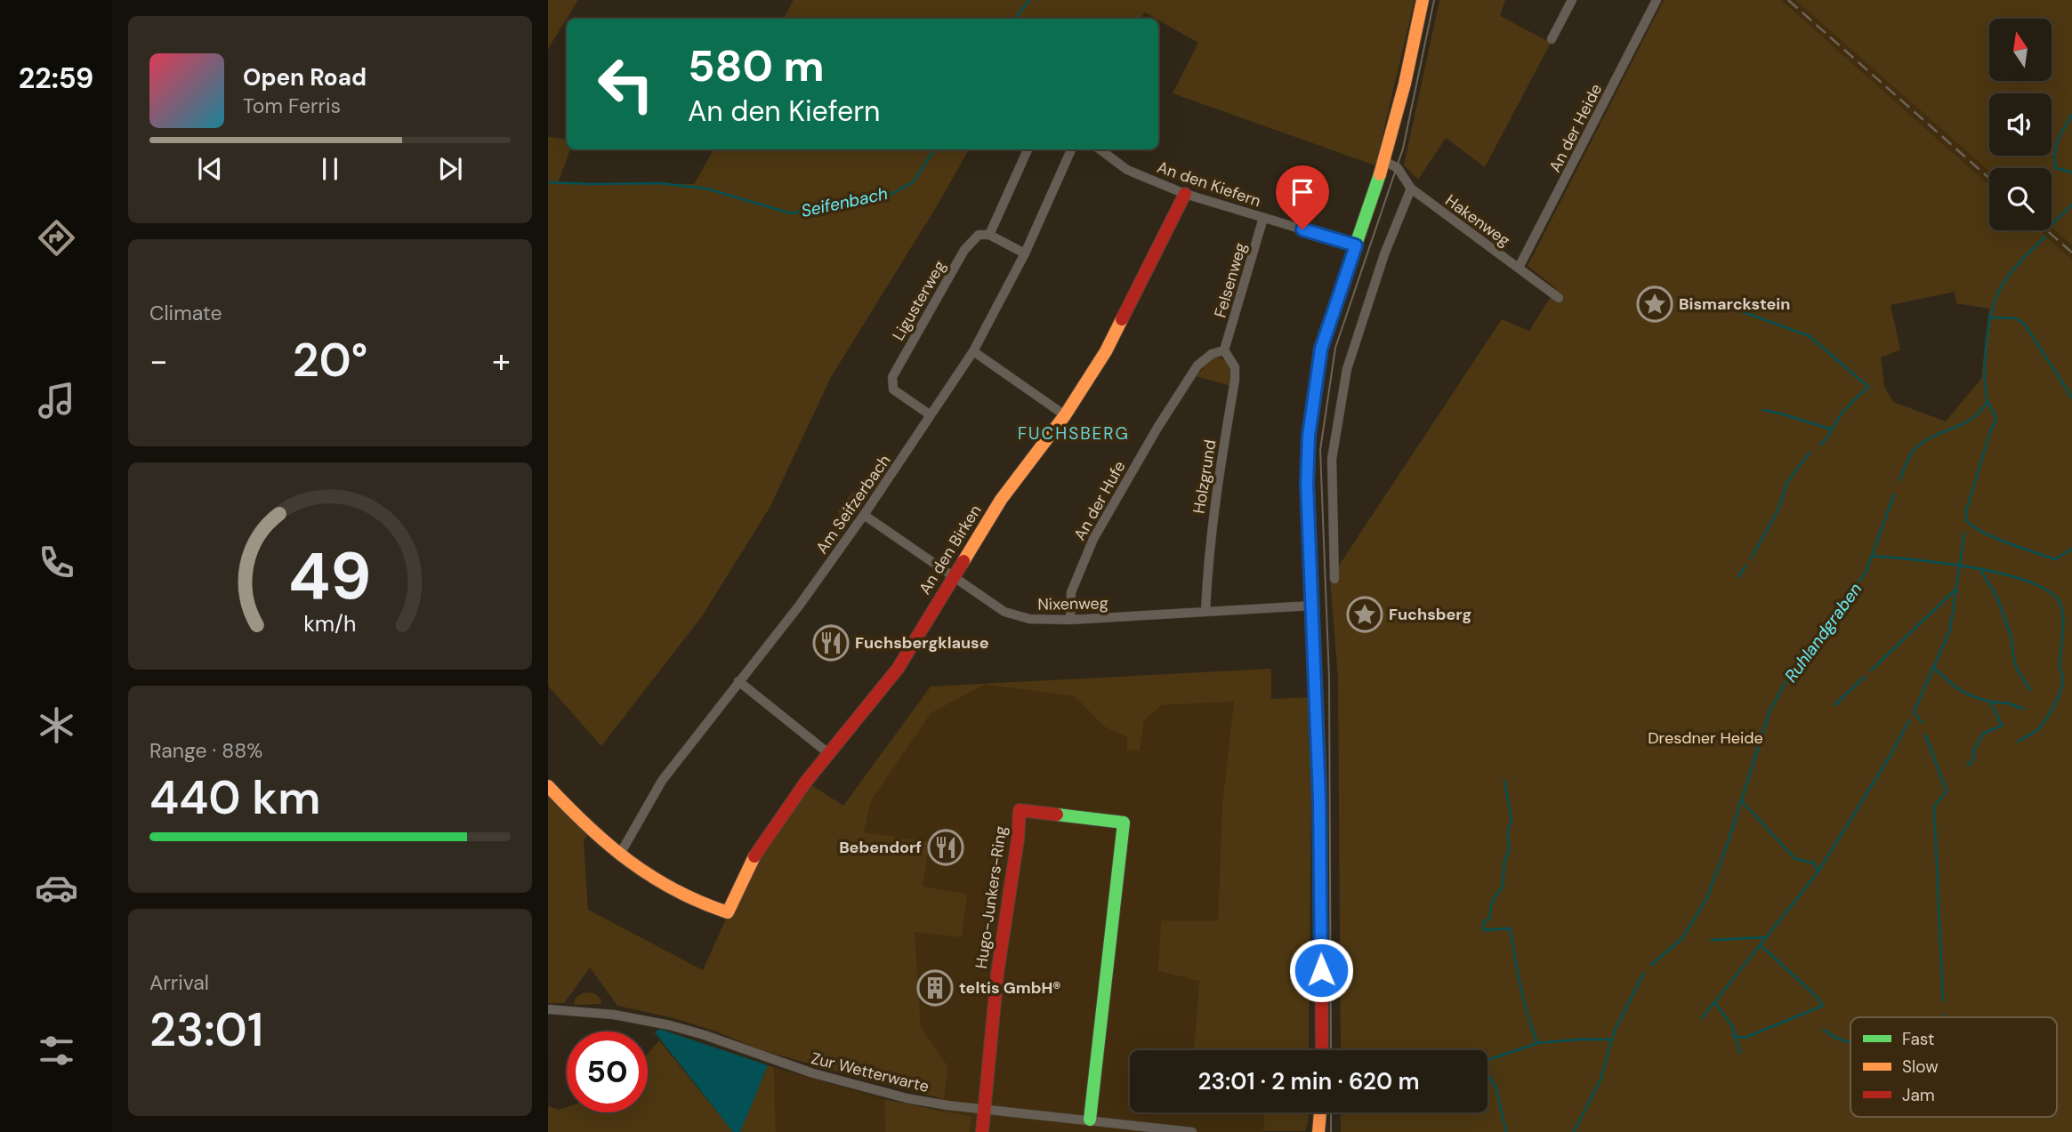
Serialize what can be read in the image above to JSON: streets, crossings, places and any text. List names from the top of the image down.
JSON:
{
  "streets": {
    "street": [
      "An der Heide",
      "An den Kiefern",
      "Hakenweg",
      "Felsenweg",
      "Ligusterweg",
      "Holzgrund",
      "An der Hufe",
      "Am Seifzerbach",
      "An den Birken",
      "Nixenweg",
      "Hugo-Junkers-Ring",
      "Zur Wetterwarte"
    ]
  },
  "crossings": [
    ["An der Heide", "Hakenweg"],
    ["An den Kiefern", "Felsenweg"],
    ["An den Kiefern", "An den Birken"],
    ["Felsenweg", "Holzgrund"],
    ["Felsenweg", "An der Hufe"],
    ["Ligusterweg", "Am Seifzerbach"],
    ["Holzgrund", "An der Hufe"],
    ["Holzgrund", "Nixenweg"],
    ["An der Hufe", "Nixenweg"],
    ["Am Seifzerbach", "An den Birken"],
    ["Am Seifzerbach", "Nixenweg"],
    ["An den Birken", "Nixenweg"],
    ["Hugo-Junkers-Ring", "Zur Wetterwarte"]
  ],
  "districts": ["FUCHSBERG"],
  "water": ["Seifenbach", "Ruhlandgraben"],
  "parks": ["Dresdner Heide"],
  "places": {
    "place": ["Bismarckstein", "Fuchsberg"],
    "restaurant": ["Fuchsbergklause", "Bebendorf"],
    "building": ["teltis GmbH®"]
  },
  "legend": ["Fast", "Slow", "Jam"],
  "north": "top",
  "page": {
    "tabs": "22:59",
    "turn": ["580 m", "An den Kiefern"],
    "song": ["Open Road", "Tom Ferris"],
    "tile": [
      "Climate",
      ["Range · 88%", "440 km"],
      ["Arrival", "23:01"]
    ],
    "heat": ["−", "20°", "+"],
    "limit": "50",
    "trip": "23:01 · 2 min · 620 m",
    "gauge": ["49", "km/h"]
  }
}
